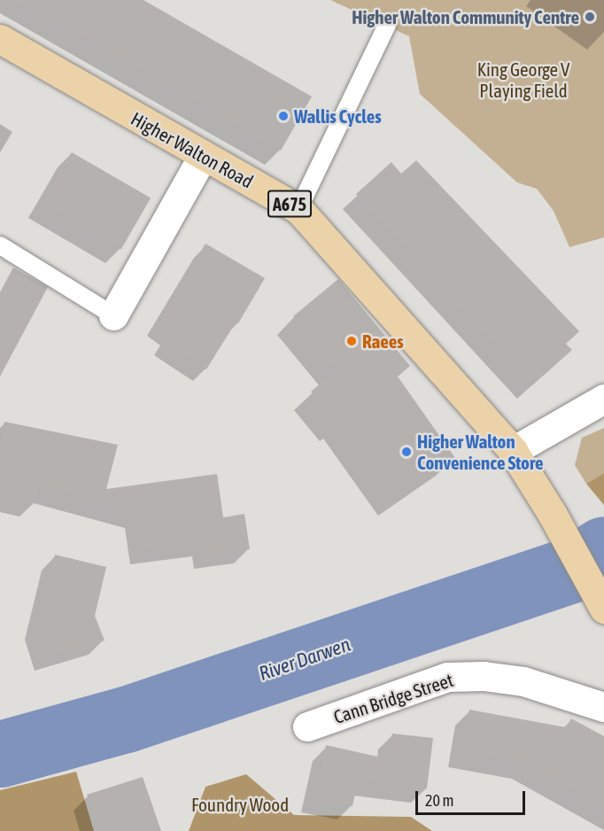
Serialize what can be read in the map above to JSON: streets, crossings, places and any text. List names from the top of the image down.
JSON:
{
  "streets": {
    "main road": ["Higher Walton Road", "A675"],
    "street": ["Cann Bridge Street"]
  },
  "crossings": [
    ["Higher Walton Road", "A675"]
  ],
  "water": ["River Darwen"],
  "parks": ["King George V Playing Field", "Foundry Wood"],
  "places": [
    "Higher Walton Community Centre",
    "Wallis Cycles",
    "Raees",
    "Higher Walton Convenience Store"
  ],
  "scale_bar": "20 m"
}
